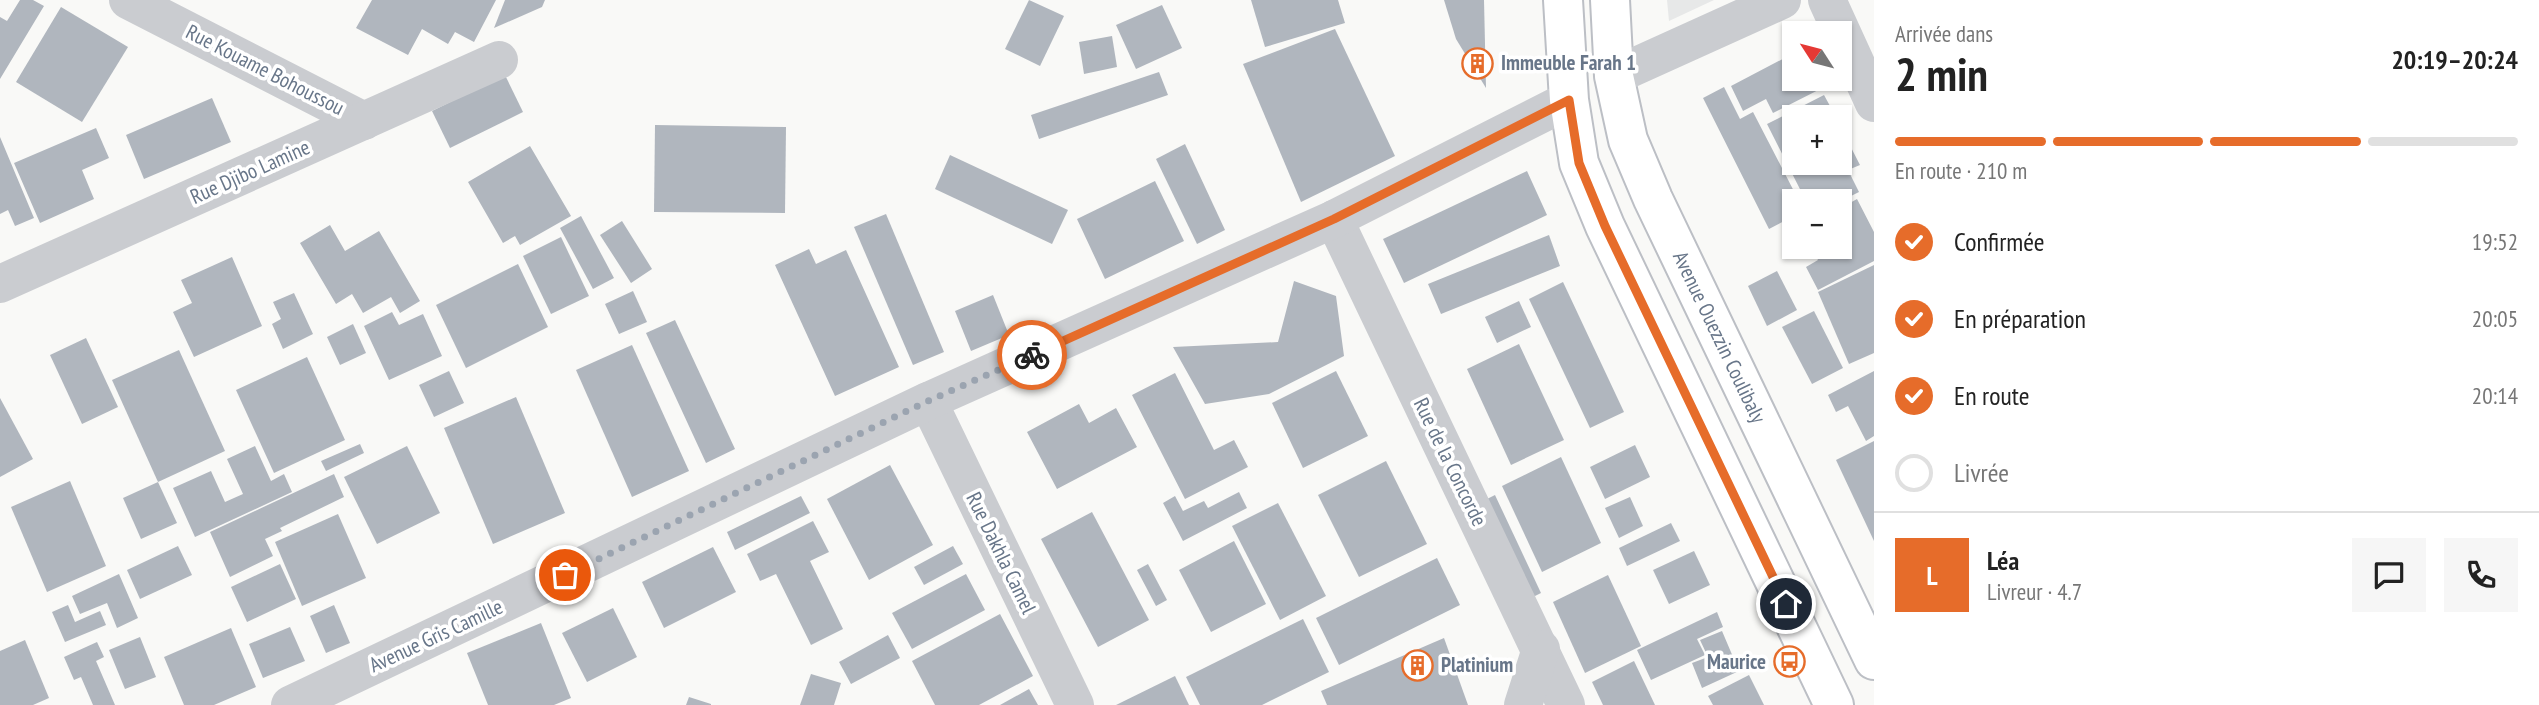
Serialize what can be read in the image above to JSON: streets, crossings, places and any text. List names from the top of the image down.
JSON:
{
  "streets": {
    "street": [
      "Rue Kouame Bohoussou",
      "Rue Djibo Lamine",
      "Avenue Ouezzin Coulibaly",
      "Rue de la Concorde",
      "Rue Dakhla Camel",
      "Avenue Gris Camille"
    ]
  },
  "crossings": [
    ["Rue Kouame Bohoussou", "Rue Djibo Lamine"],
    ["Rue de la Concorde", "Avenue Gris Camille"],
    ["Rue Dakhla Camel", "Avenue Gris Camille"]
  ],
  "places": {
    "building": ["Immeuble Farah 1", "Platinium"],
    "bus stop": ["Maurice"]
  },
  "north": "top left",
  "page": {
    "heading": ["2 min", "Arrivée dans", "20:19–20:24"],
    "panel": ["Léa", "Livreur · 4.7"],
    "map_buttons": ["+", "−"],
    "bar": "En route · 210 m",
    "list": [
      ["Confirmée", "19:52"],
      ["En préparation", "20:05"],
      ["En route", "20:14"],
      "Livrée"
    ],
    "round": "L"
  }
}
